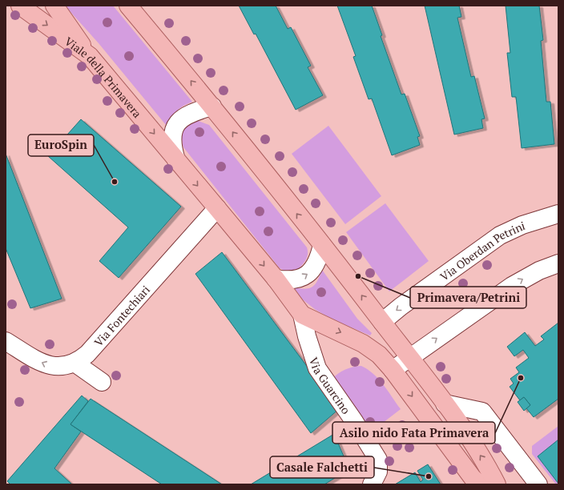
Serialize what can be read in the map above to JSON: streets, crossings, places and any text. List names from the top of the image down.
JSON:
{
  "streets": {
    "main road": ["Viale della Primavera"],
    "street": ["Via Oberdan Petrini", "Via Fontechiari", "Via Guarcino"]
  },
  "crossings": [
    ["Viale della Primavera", "Via Fontechiari"],
    ["Viale della Primavera", "Via Guarcino"]
  ],
  "places": [
    "EuroSpin",
    "Primavera/Petrini",
    "Asilo nido Fata Primavera",
    "Casale Falchetti"
  ]
}
